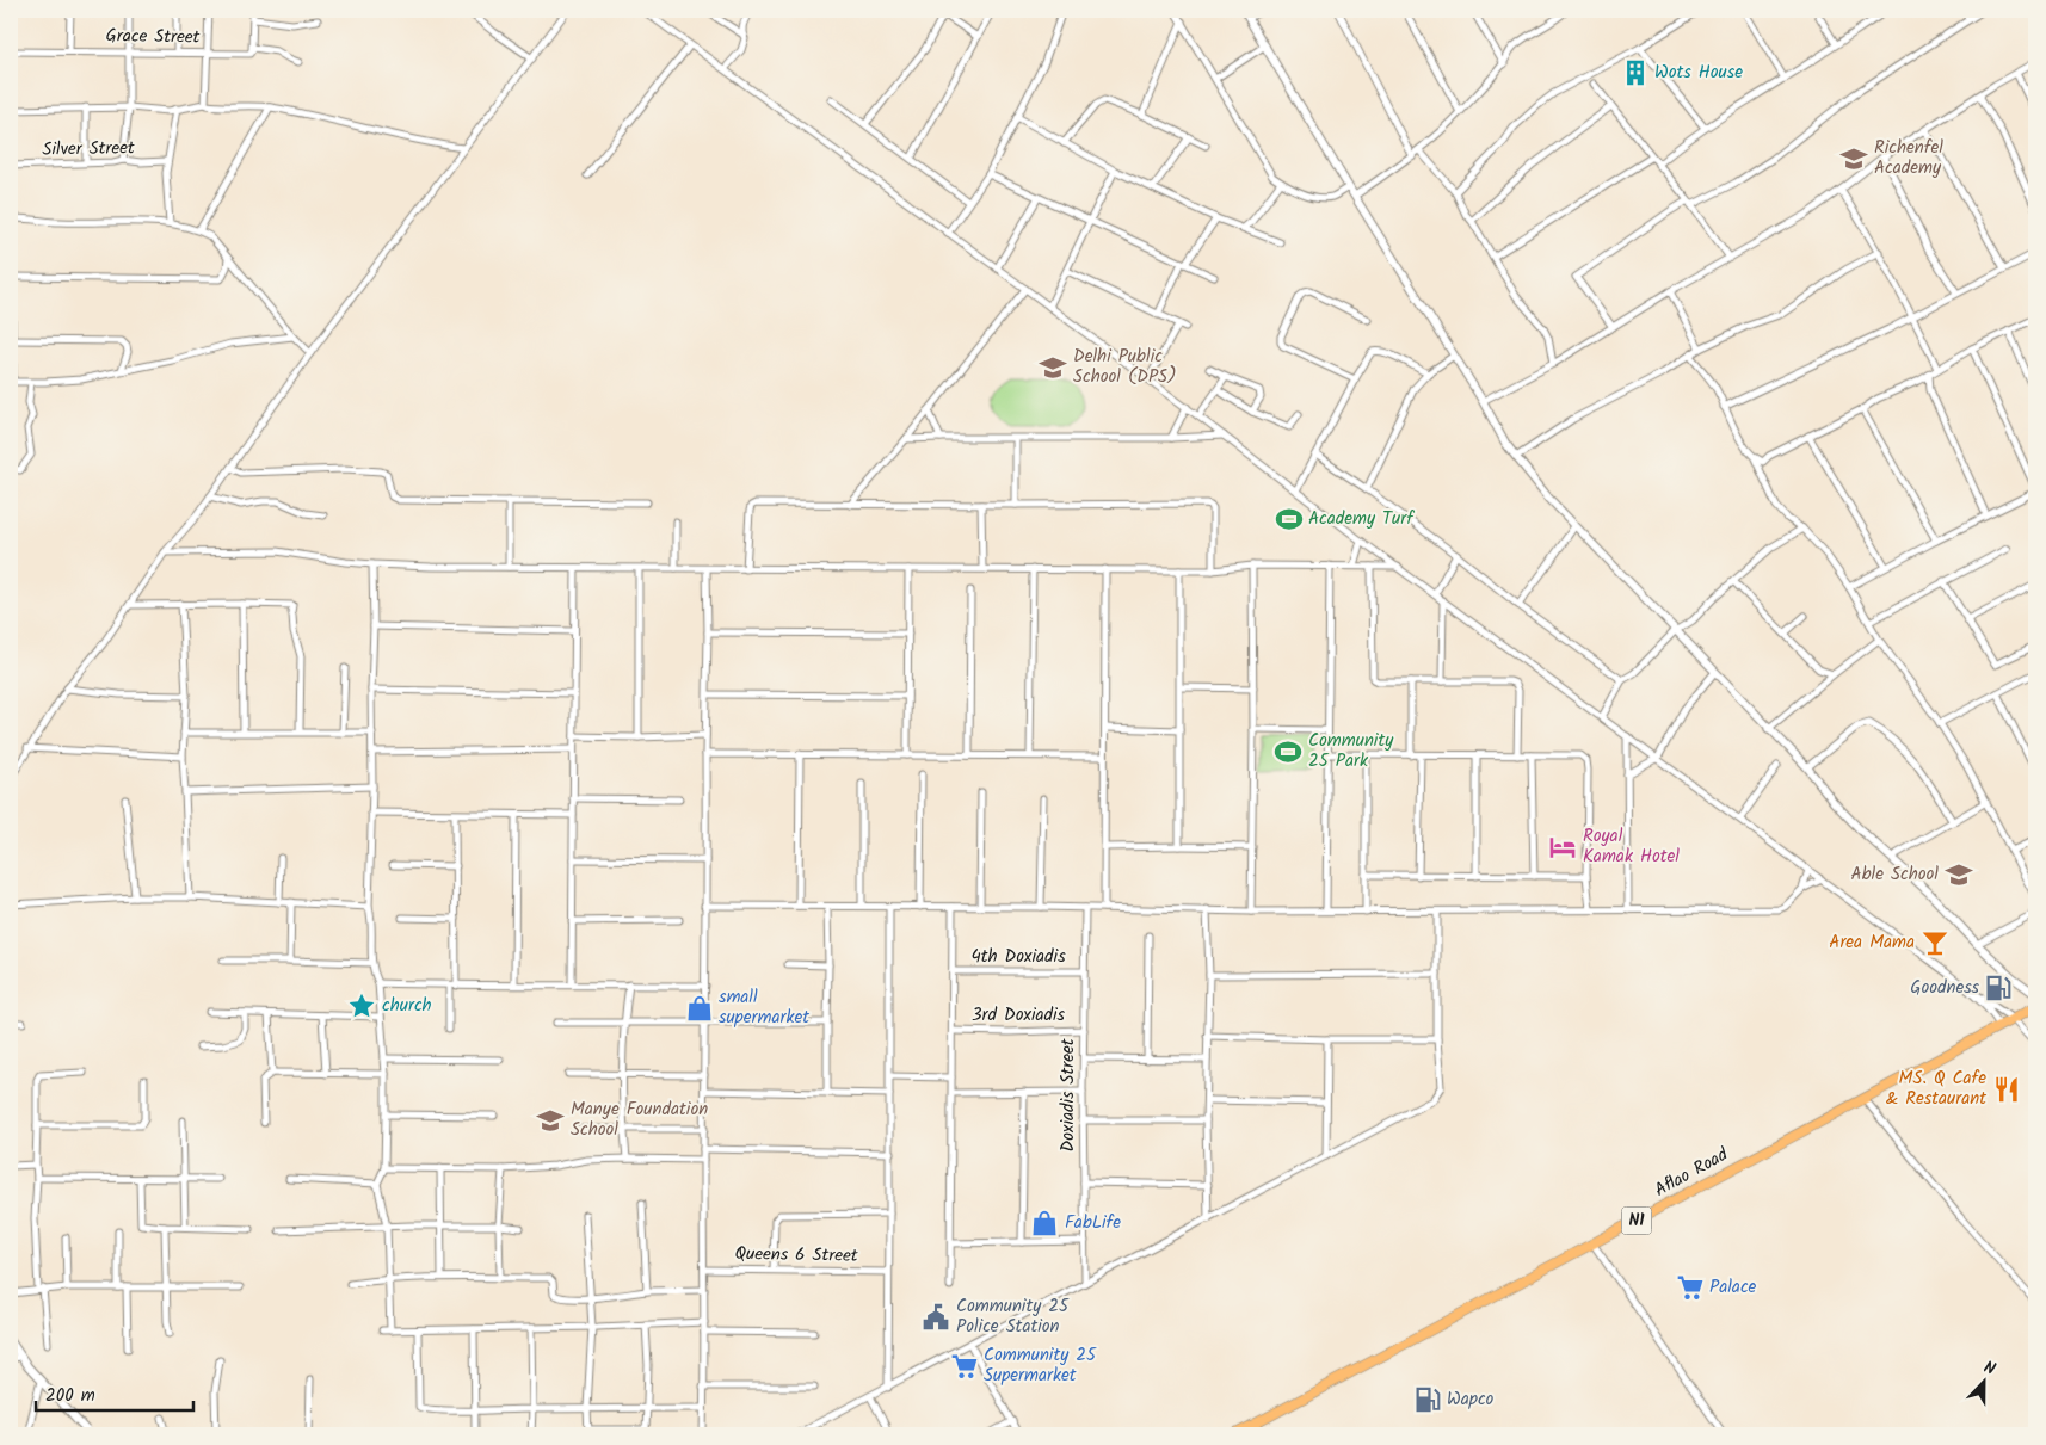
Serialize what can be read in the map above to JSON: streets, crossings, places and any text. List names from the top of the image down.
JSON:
{
  "streets": {
    "highway": ["Aflao Road", "N1"],
    "street": [
      "Grace Street",
      "Silver Street",
      "4th Doxiadis",
      "3rd Doxiadis",
      "Doxiadis Street",
      "Queens 6 Street"
    ]
  },
  "crossings": [
    ["4th Doxiadis", "Doxiadis Street"],
    ["3rd Doxiadis", "Doxiadis Street"]
  ],
  "places": {
    "building": ["Wots House"],
    "school or university": [
      "Richenfel Academy",
      "Delhi Public School (DPS)",
      "Able School",
      "Manye Foundation School"
    ],
    "sports": ["Academy Turf", "Community 25 Park"],
    "hotel": ["Royal Kamak Hotel"],
    "bar": ["Area Mama"],
    "fuel station": ["Goodness", "Wapco"],
    "place": ["church"],
    "shop": ["small supermarket", "FabLife"],
    "restaurant": ["MS. Q Cafe & Restaurant"],
    "supermarket": ["Palace", "Community 25 Supermarket"],
    "public building": ["Community 25 Police Station"]
  },
  "scale_bar": "200 m",
  "north": "top"
}
